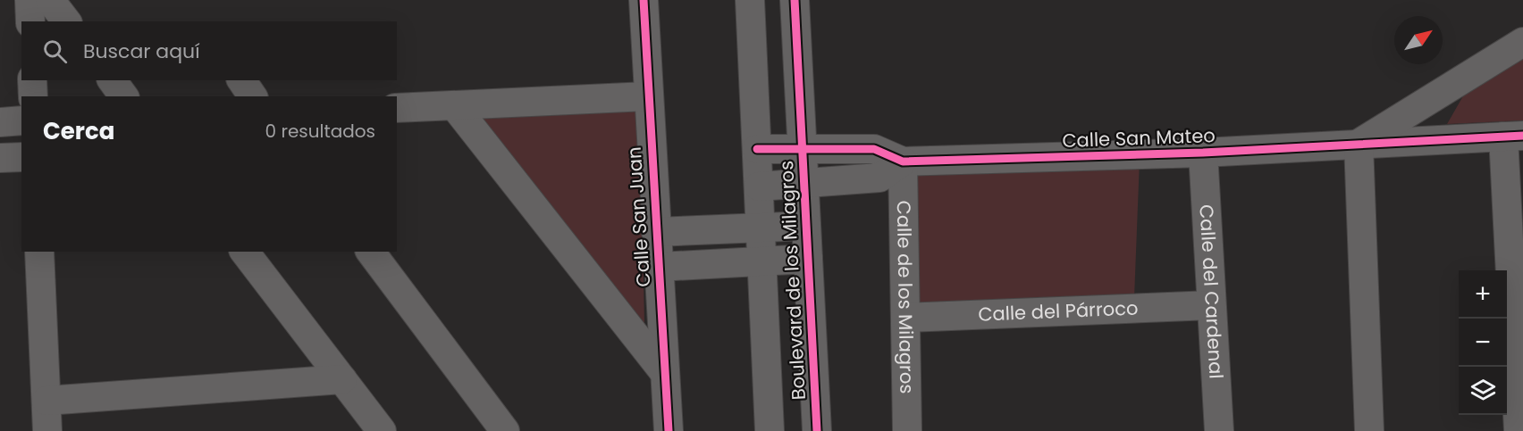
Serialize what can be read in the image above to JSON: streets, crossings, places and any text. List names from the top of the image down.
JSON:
{
  "streets": {
    "street": [
      "Calle San Mateo",
      "Calle San Juan",
      "Boulevard de los Milagros",
      "Calle del Cardenal",
      "Calle de los Milagros",
      "Calle del Párroco"
    ]
  },
  "crossings": [
    ["Calle San Mateo", "Boulevard de los Milagros"],
    ["Calle San Mateo", "Calle del Cardenal"],
    ["Calle San Mateo", "Calle de los Milagros"],
    ["Calle del Cardenal", "Calle del Párroco"],
    ["Calle de los Milagros", "Calle del Párroco"]
  ],
  "north": "top right",
  "page": {
    "search": "Buscar aquí",
    "heading": ["Cerca", "0 resultados"],
    "map_buttons": ["+", "−"]
  }
}
